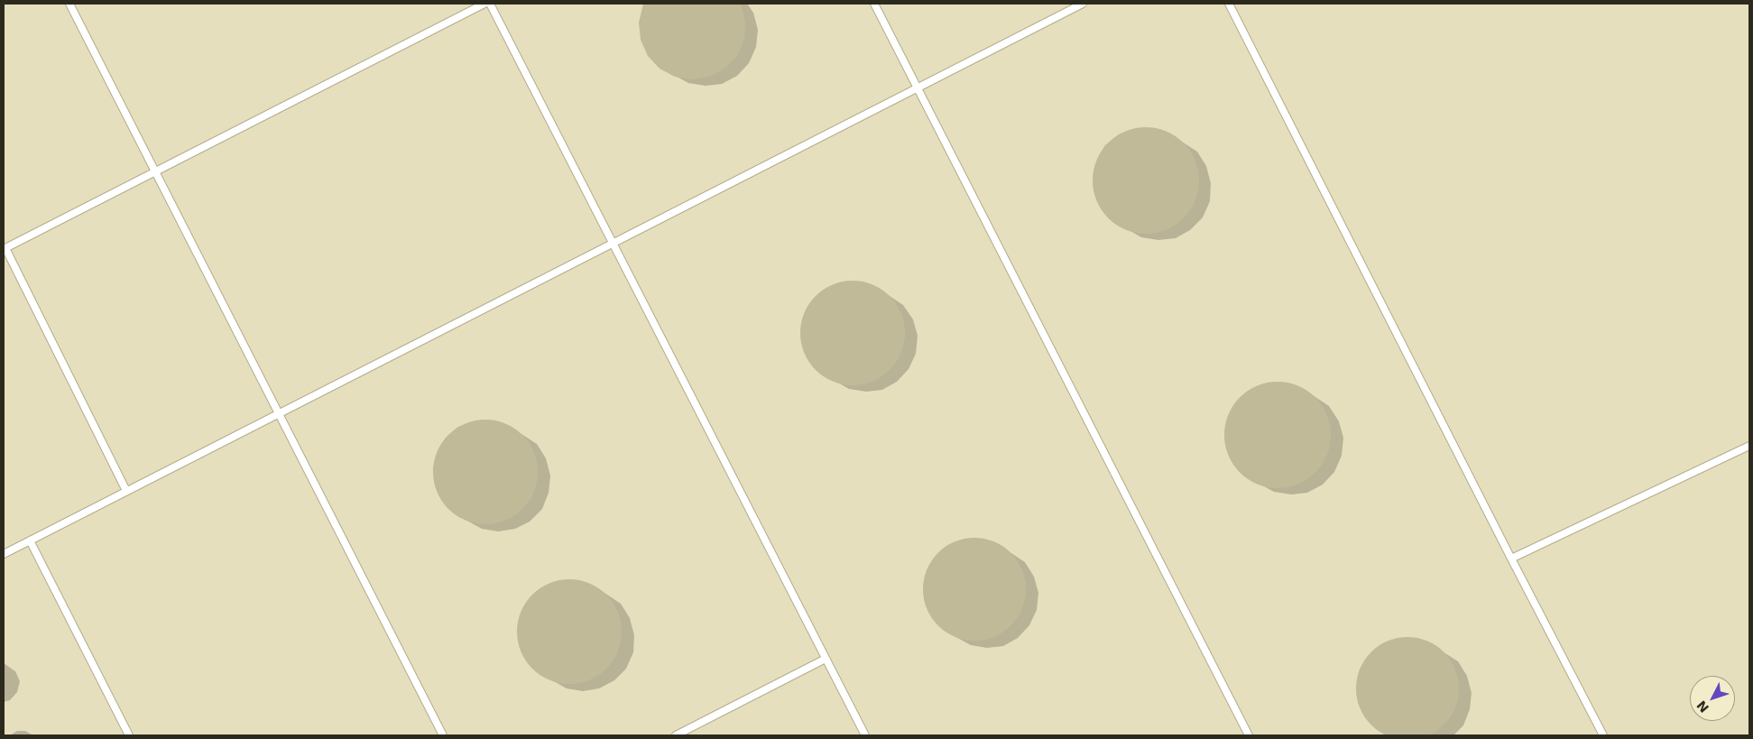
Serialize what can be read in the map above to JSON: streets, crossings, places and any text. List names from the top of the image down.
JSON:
{
  "north": "bottom left"
}
